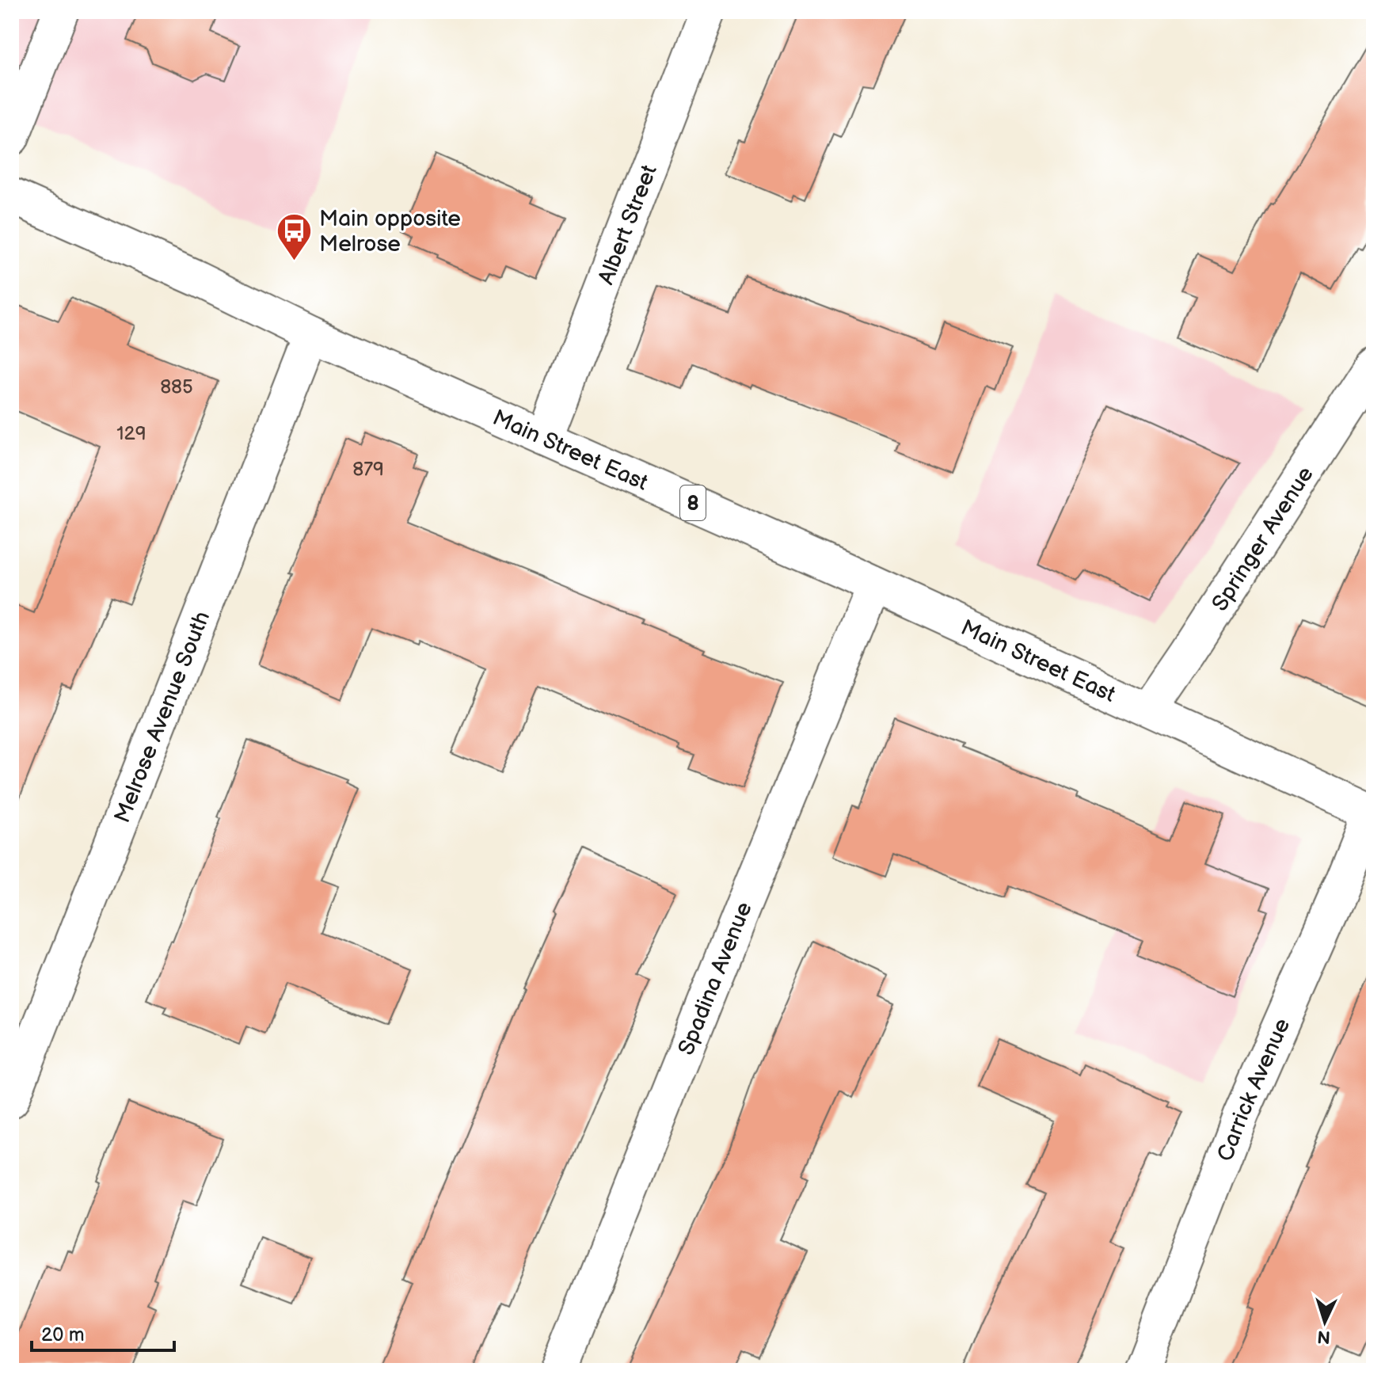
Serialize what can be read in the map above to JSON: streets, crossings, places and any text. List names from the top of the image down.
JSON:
{
  "streets": {
    "street": [
      "Albert Street",
      "Main Street East",
      "8",
      "Springer Avenue",
      "Melrose Avenue South",
      "Spadina Avenue",
      "Carrick Avenue"
    ]
  },
  "crossings": [
    ["Albert Street", "Main Street East"],
    ["Main Street East", "Springer Avenue"],
    ["Main Street East", "Melrose Avenue South"],
    ["Main Street East", "Spadina Avenue"],
    ["Main Street East", "Carrick Avenue"]
  ],
  "places": {
    "bus stop": ["Main opposite Melrose"]
  },
  "house_numbers": ["885", "129", "879"],
  "scale_bar": "20 m",
  "north": "bottom"
}
